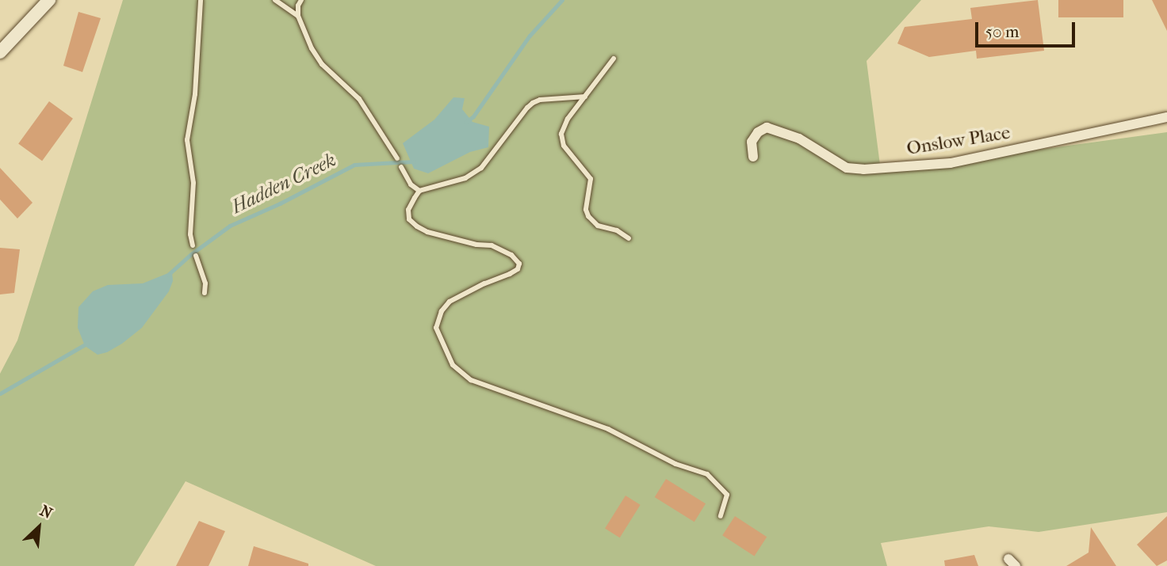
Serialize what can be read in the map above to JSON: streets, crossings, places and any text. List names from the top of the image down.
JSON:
{
  "streets": {
    "street": ["Onslow Place"]
  },
  "water": ["Hadden Creek"],
  "scale_bar": "50 m",
  "north": "top right"
}
